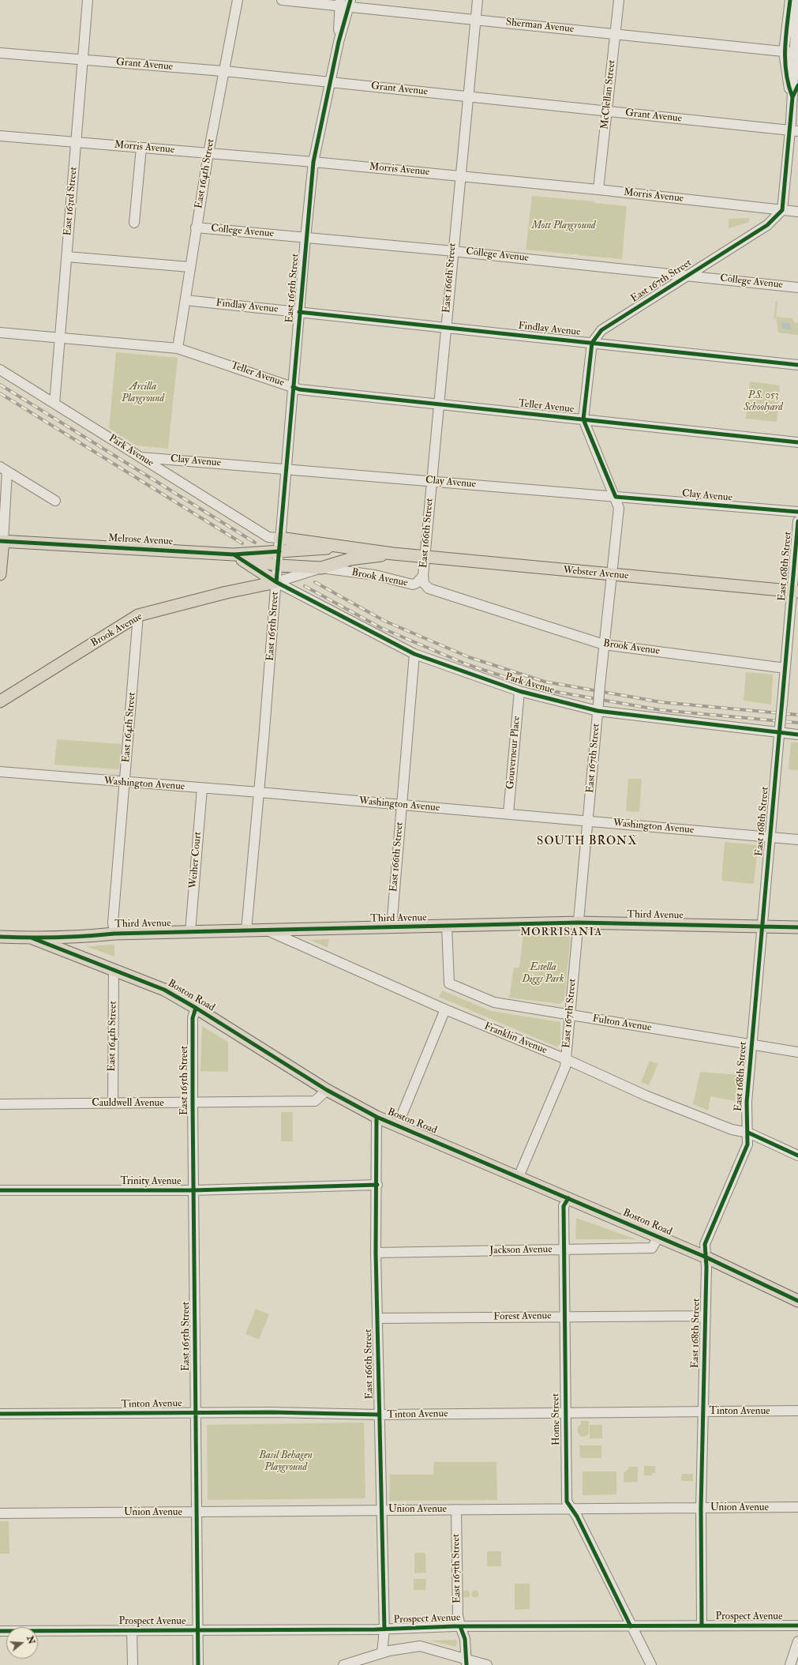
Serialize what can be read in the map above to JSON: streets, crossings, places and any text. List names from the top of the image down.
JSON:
{
  "streets": {
    "main road": [
      "Melrose Avenue",
      "Webster Avenue",
      "Brook Avenue",
      "Third Avenue",
      "Boston Road"
    ],
    "street": [
      "Sherman Avenue",
      "Grant Avenue",
      "McClellan Street",
      "Morris Avenue",
      "East 164th Street",
      "East 163rd Street",
      "College Avenue",
      "East 166th Street",
      "East 167th Street",
      "East 165th Street",
      "Findlay Avenue",
      "Teller Avenue",
      "Park Avenue",
      "Clay Avenue",
      "East 168th Street",
      "Gouverneur Place",
      "Washington Avenue",
      "Weiher Court",
      "Fulton Avenue",
      "Franklin Avenue",
      "Cauldwell Avenue",
      "Trinity Avenue",
      "Jackson Avenue",
      "Forest Avenue",
      "Tinton Avenue",
      "Home Street",
      "Union Avenue",
      "Prospect Avenue"
    ]
  },
  "crossings": [
    ["Sherman Avenue", "McClellan Street"],
    ["Sherman Avenue", "East 166th Street"],
    ["Sherman Avenue", "East 165th Street"],
    ["Grant Avenue", "McClellan Street"],
    ["Grant Avenue", "East 164th Street"],
    ["Grant Avenue", "East 163rd Street"],
    ["Grant Avenue", "East 166th Street"],
    ["Grant Avenue", "East 165th Street"],
    ["McClellan Street", "Morris Avenue"],
    ["Morris Avenue", "East 164th Street"],
    ["Morris Avenue", "East 163rd Street"],
    ["Morris Avenue", "East 166th Street"],
    ["Morris Avenue", "East 167th Street"],
    ["Morris Avenue", "East 165th Street"],
    ["East 164th Street", "College Avenue"],
    ["East 164th Street", "Findlay Avenue"],
    ["East 164th Street", "Teller Avenue"],
    ["East 164th Street", "Brook Avenue"],
    ["East 164th Street", "Washington Avenue"],
    ["East 164th Street", "Third Avenue"],
    ["East 164th Street", "Boston Road"],
    ["East 164th Street", "Cauldwell Avenue"],
    ["East 163rd Street", "Teller Avenue"],
    ["East 163rd Street", "Park Avenue"],
    ["College Avenue", "East 166th Street"],
    ["College Avenue", "East 167th Street"],
    ["College Avenue", "East 165th Street"],
    ["East 166th Street", "Findlay Avenue"],
    ["East 166th Street", "Teller Avenue"],
    ["East 166th Street", "Park Avenue"],
    ["East 166th Street", "Clay Avenue"],
    ["East 166th Street", "Webster Avenue"],
    ["East 166th Street", "Brook Avenue"],
    ["East 166th Street", "Washington Avenue"],
    ["East 166th Street", "Third Avenue"],
    ["East 166th Street", "Boston Road"],
    ["East 166th Street", "Trinity Avenue"],
    ["East 166th Street", "Jackson Avenue"],
    ["East 166th Street", "Forest Avenue"],
    ["East 166th Street", "Tinton Avenue"],
    ["East 166th Street", "Union Avenue"],
    ["East 166th Street", "Prospect Avenue"],
    ["East 167th Street", "Findlay Avenue"],
    ["East 167th Street", "Teller Avenue"],
    ["East 167th Street", "Park Avenue"],
    ["East 167th Street", "Clay Avenue"],
    ["East 167th Street", "Webster Avenue"],
    ["East 167th Street", "Brook Avenue"],
    ["East 167th Street", "Washington Avenue"],
    ["East 167th Street", "Third Avenue"],
    ["East 167th Street", "Boston Road"],
    ["East 167th Street", "Fulton Avenue"],
    ["East 167th Street", "Franklin Avenue"],
    ["East 167th Street", "Union Avenue"],
    ["East 167th Street", "Prospect Avenue"],
    ["East 165th Street", "Findlay Avenue"],
    ["East 165th Street", "Teller Avenue"],
    ["East 165th Street", "Park Avenue"],
    ["East 165th Street", "Clay Avenue"],
    ["East 165th Street", "Melrose Avenue"],
    ["East 165th Street", "Webster Avenue"],
    ["East 165th Street", "Brook Avenue"],
    ["East 165th Street", "Washington Avenue"],
    ["East 165th Street", "Third Avenue"],
    ["East 165th Street", "Boston Road"],
    ["East 165th Street", "Cauldwell Avenue"],
    ["East 165th Street", "Trinity Avenue"],
    ["East 165th Street", "Tinton Avenue"],
    ["East 165th Street", "Union Avenue"],
    ["East 165th Street", "Prospect Avenue"],
    ["Park Avenue", "Clay Avenue"],
    ["Park Avenue", "East 168th Street"],
    ["Park Avenue", "Webster Avenue"],
    ["Park Avenue", "Brook Avenue"],
    ["Park Avenue", "Gouverneur Place"],
    ["Melrose Avenue", "Webster Avenue"],
    ["East 168th Street", "Webster Avenue"],
    ["East 168th Street", "Brook Avenue"],
    ["East 168th Street", "Washington Avenue"],
    ["East 168th Street", "Third Avenue"],
    ["East 168th Street", "Boston Road"],
    ["East 168th Street", "Fulton Avenue"],
    ["East 168th Street", "Franklin Avenue"],
    ["East 168th Street", "Forest Avenue"],
    ["East 168th Street", "Tinton Avenue"],
    ["East 168th Street", "Union Avenue"],
    ["East 168th Street", "Prospect Avenue"],
    ["Webster Avenue", "Brook Avenue"],
    ["Gouverneur Place", "Washington Avenue"],
    ["Washington Avenue", "Weiher Court"],
    ["Weiher Court", "Third Avenue"],
    ["Third Avenue", "Boston Road"],
    ["Third Avenue", "Fulton Avenue"],
    ["Third Avenue", "Franklin Avenue"],
    ["Boston Road", "Cauldwell Avenue"],
    ["Boston Road", "Jackson Avenue"],
    ["Boston Road", "Home Street"],
    ["Jackson Avenue", "Home Street"],
    ["Forest Avenue", "Home Street"],
    ["Tinton Avenue", "Home Street"],
    ["Home Street", "Union Avenue"],
    ["Home Street", "Prospect Avenue"]
  ],
  "districts": ["SOUTH BRONX", "MORRISANIA"],
  "parks": [
    "Mott Playground",
    "Arcilla Playground",
    "P.S. 053 Schoolyard",
    "Estella Diggs Park",
    "Basil Behagen Playground"
  ],
  "north": "right"
}
